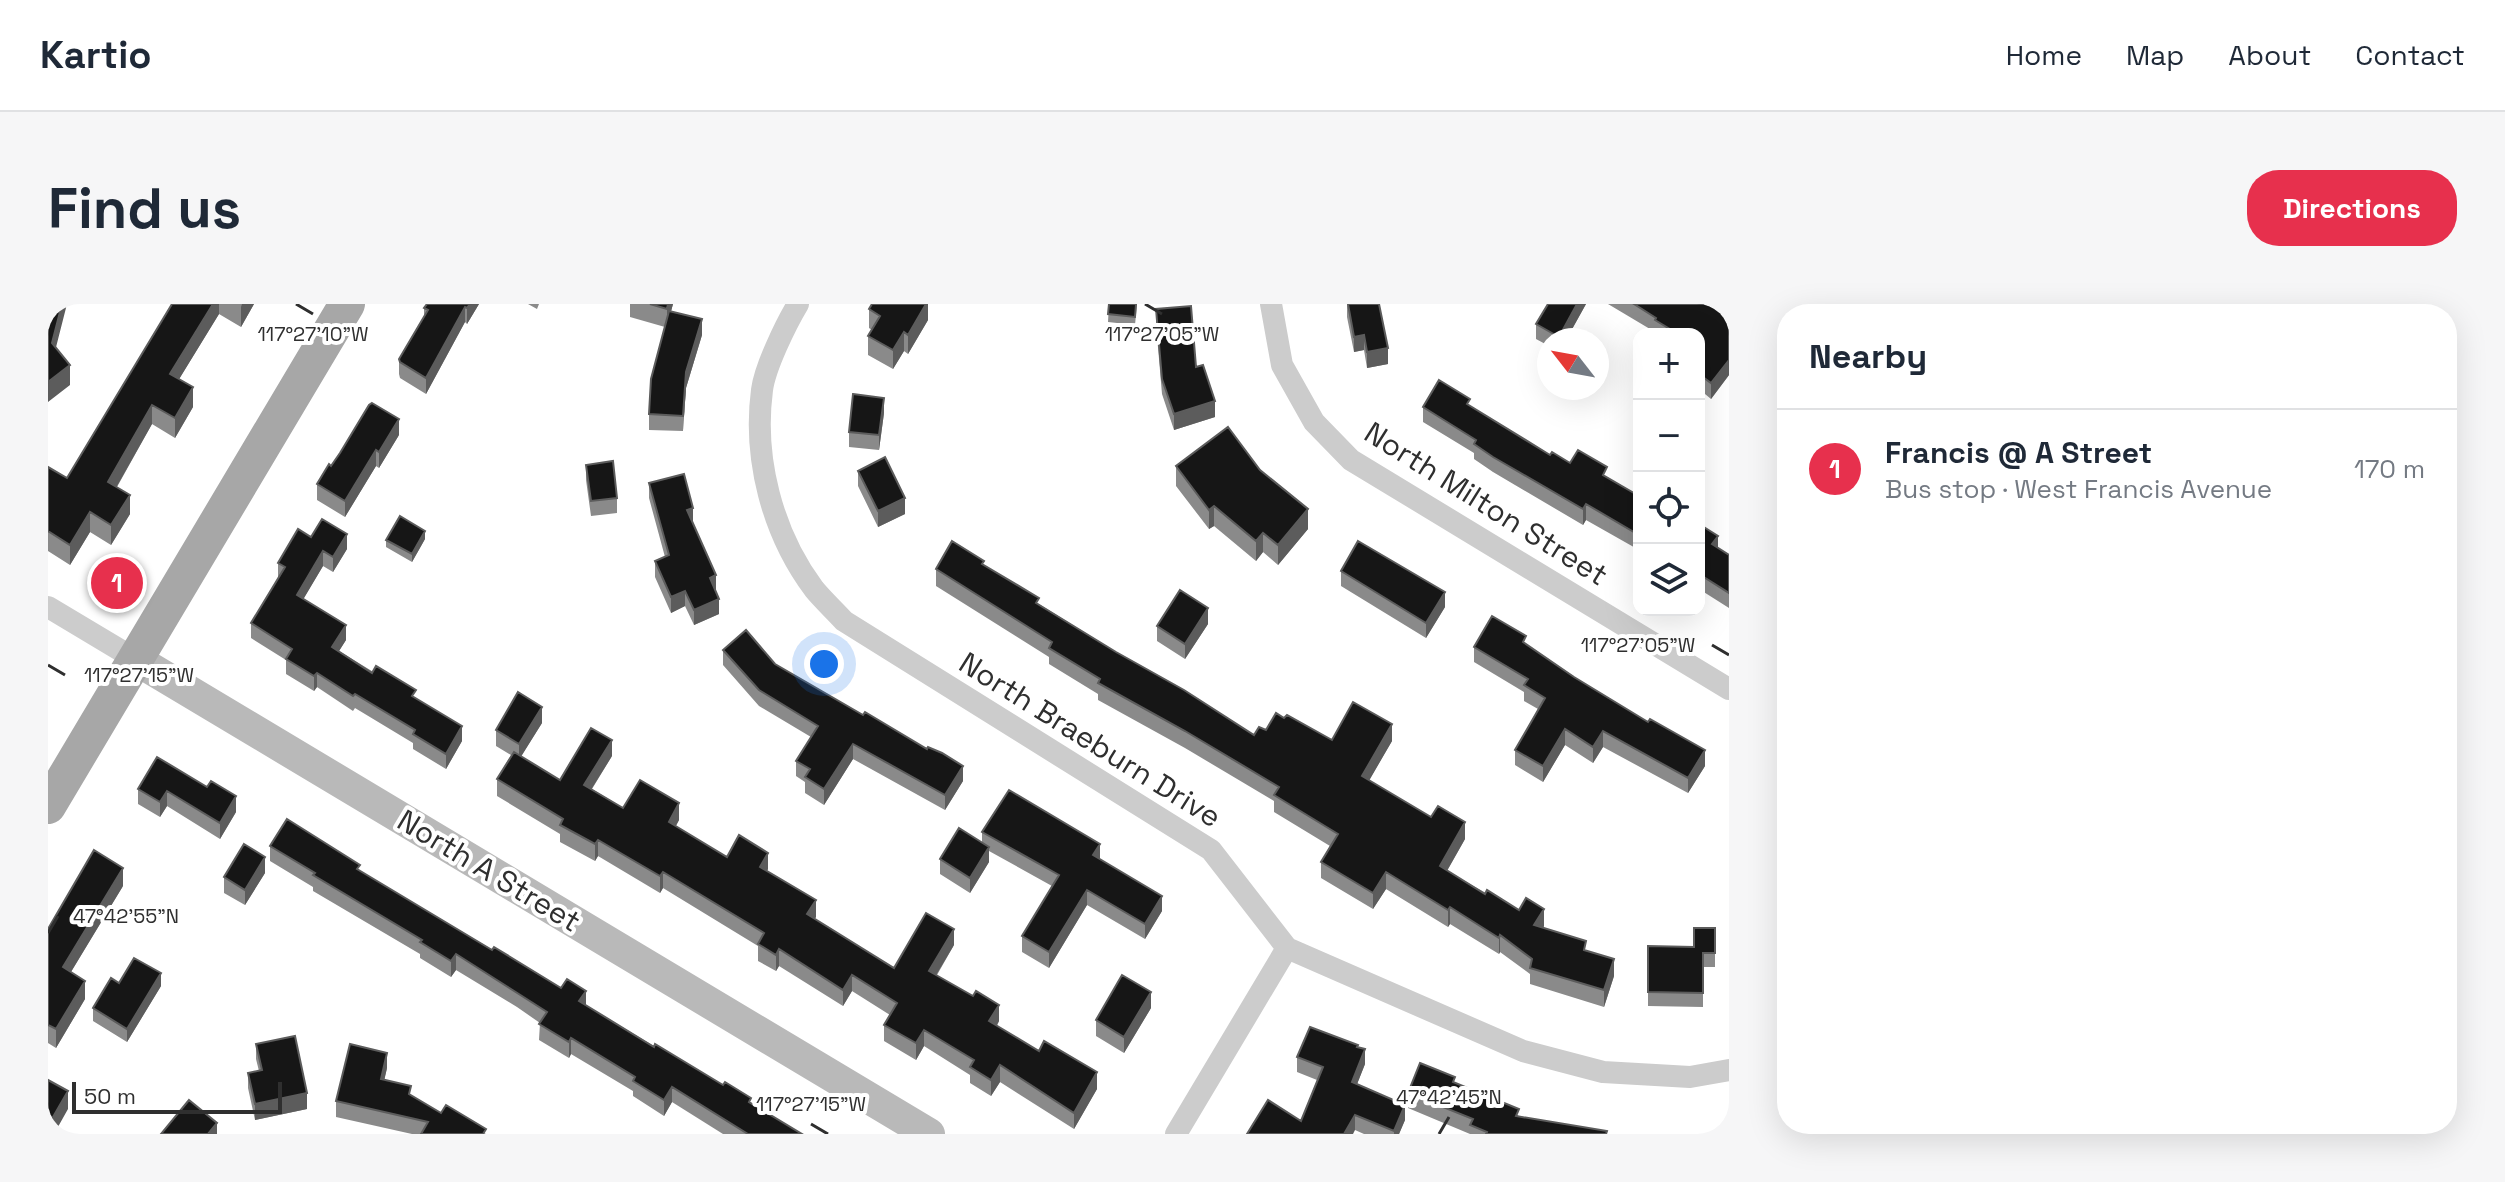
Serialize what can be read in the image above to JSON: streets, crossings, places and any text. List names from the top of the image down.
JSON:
{
  "streets": {
    "street": ["North Milton Street", "North Braeburn Drive", "North A Street"]
  },
  "scale_bar": "50 m",
  "north": "top left",
  "page": {
    "header": "Kartio",
    "nav": [
      "Home",
      "Map",
      "About",
      "Contact"
    ],
    "buttons": "Directions",
    "title": "Find us",
    "heading": "Nearby",
    "map_buttons": ["+", "−"],
    "list": [
      {
        "mark": "1",
        "name": "Francis @ A Street",
        "note": "Bus stop · West Francis Avenue",
        "value": "170 m"
      }
    ],
    "pins": "1",
    "scale": "50 m"
  },
  "coordinates": [
    "117°27'10\"W",
    "117°27'05\"W",
    "117°27'15\"W",
    "47°42'55\"N",
    "47°42'45\"N"
  ]
}
